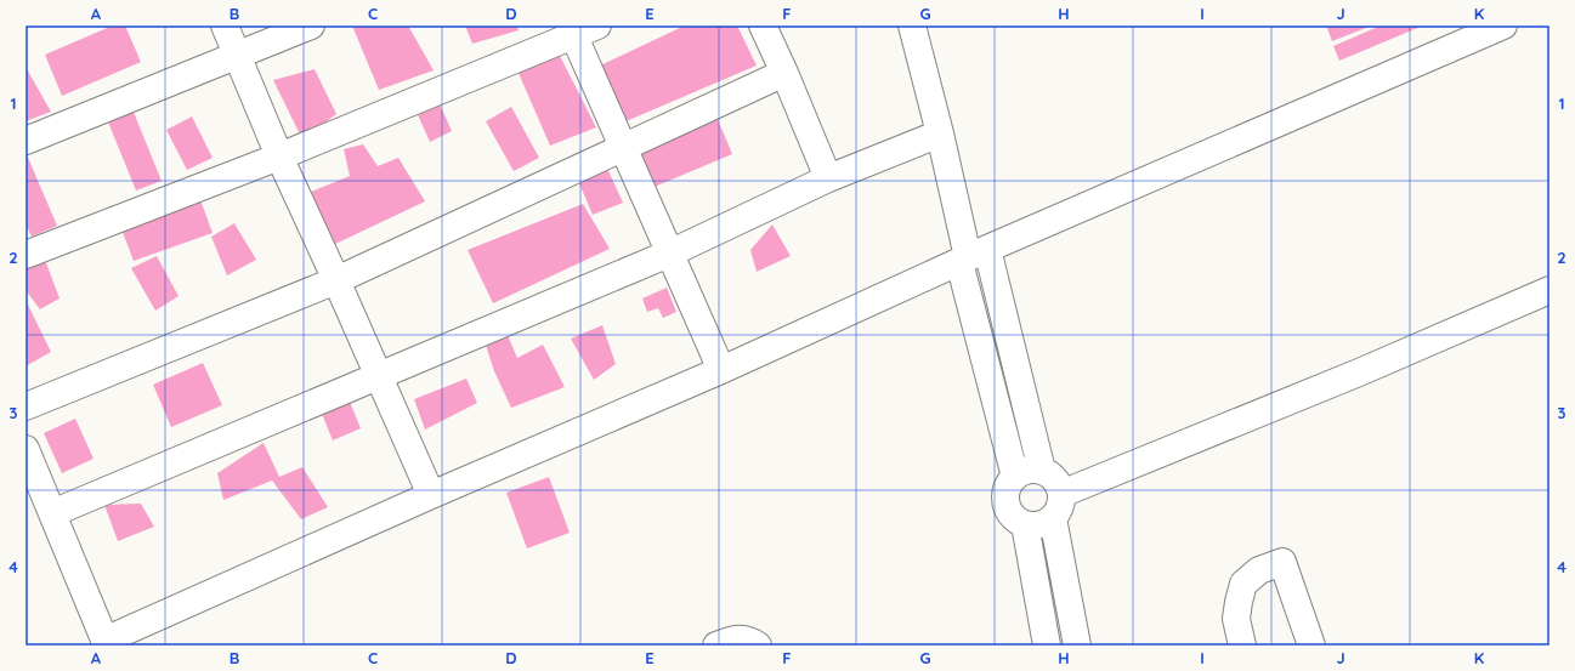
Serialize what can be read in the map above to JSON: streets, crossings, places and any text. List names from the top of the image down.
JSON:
{
  "grid": {
    "columns": [
      "A",
      "B",
      "C",
      "D",
      "E",
      "F",
      "G",
      "H",
      "I",
      "J",
      "K"
    ],
    "rows": [
      "1",
      "2",
      "3",
      "4"
    ]
  }
}
